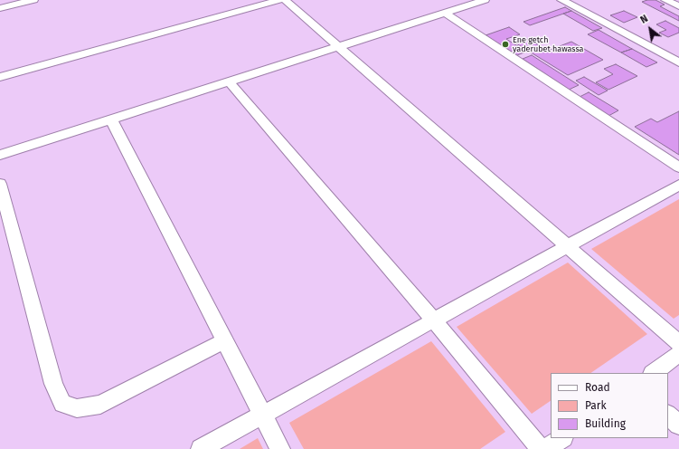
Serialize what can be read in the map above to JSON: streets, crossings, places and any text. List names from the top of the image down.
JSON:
{
  "places": ["Ene getch yaderubet hawassa"],
  "legend": ["Road", "Park", "Building"],
  "north": "top left"
}
